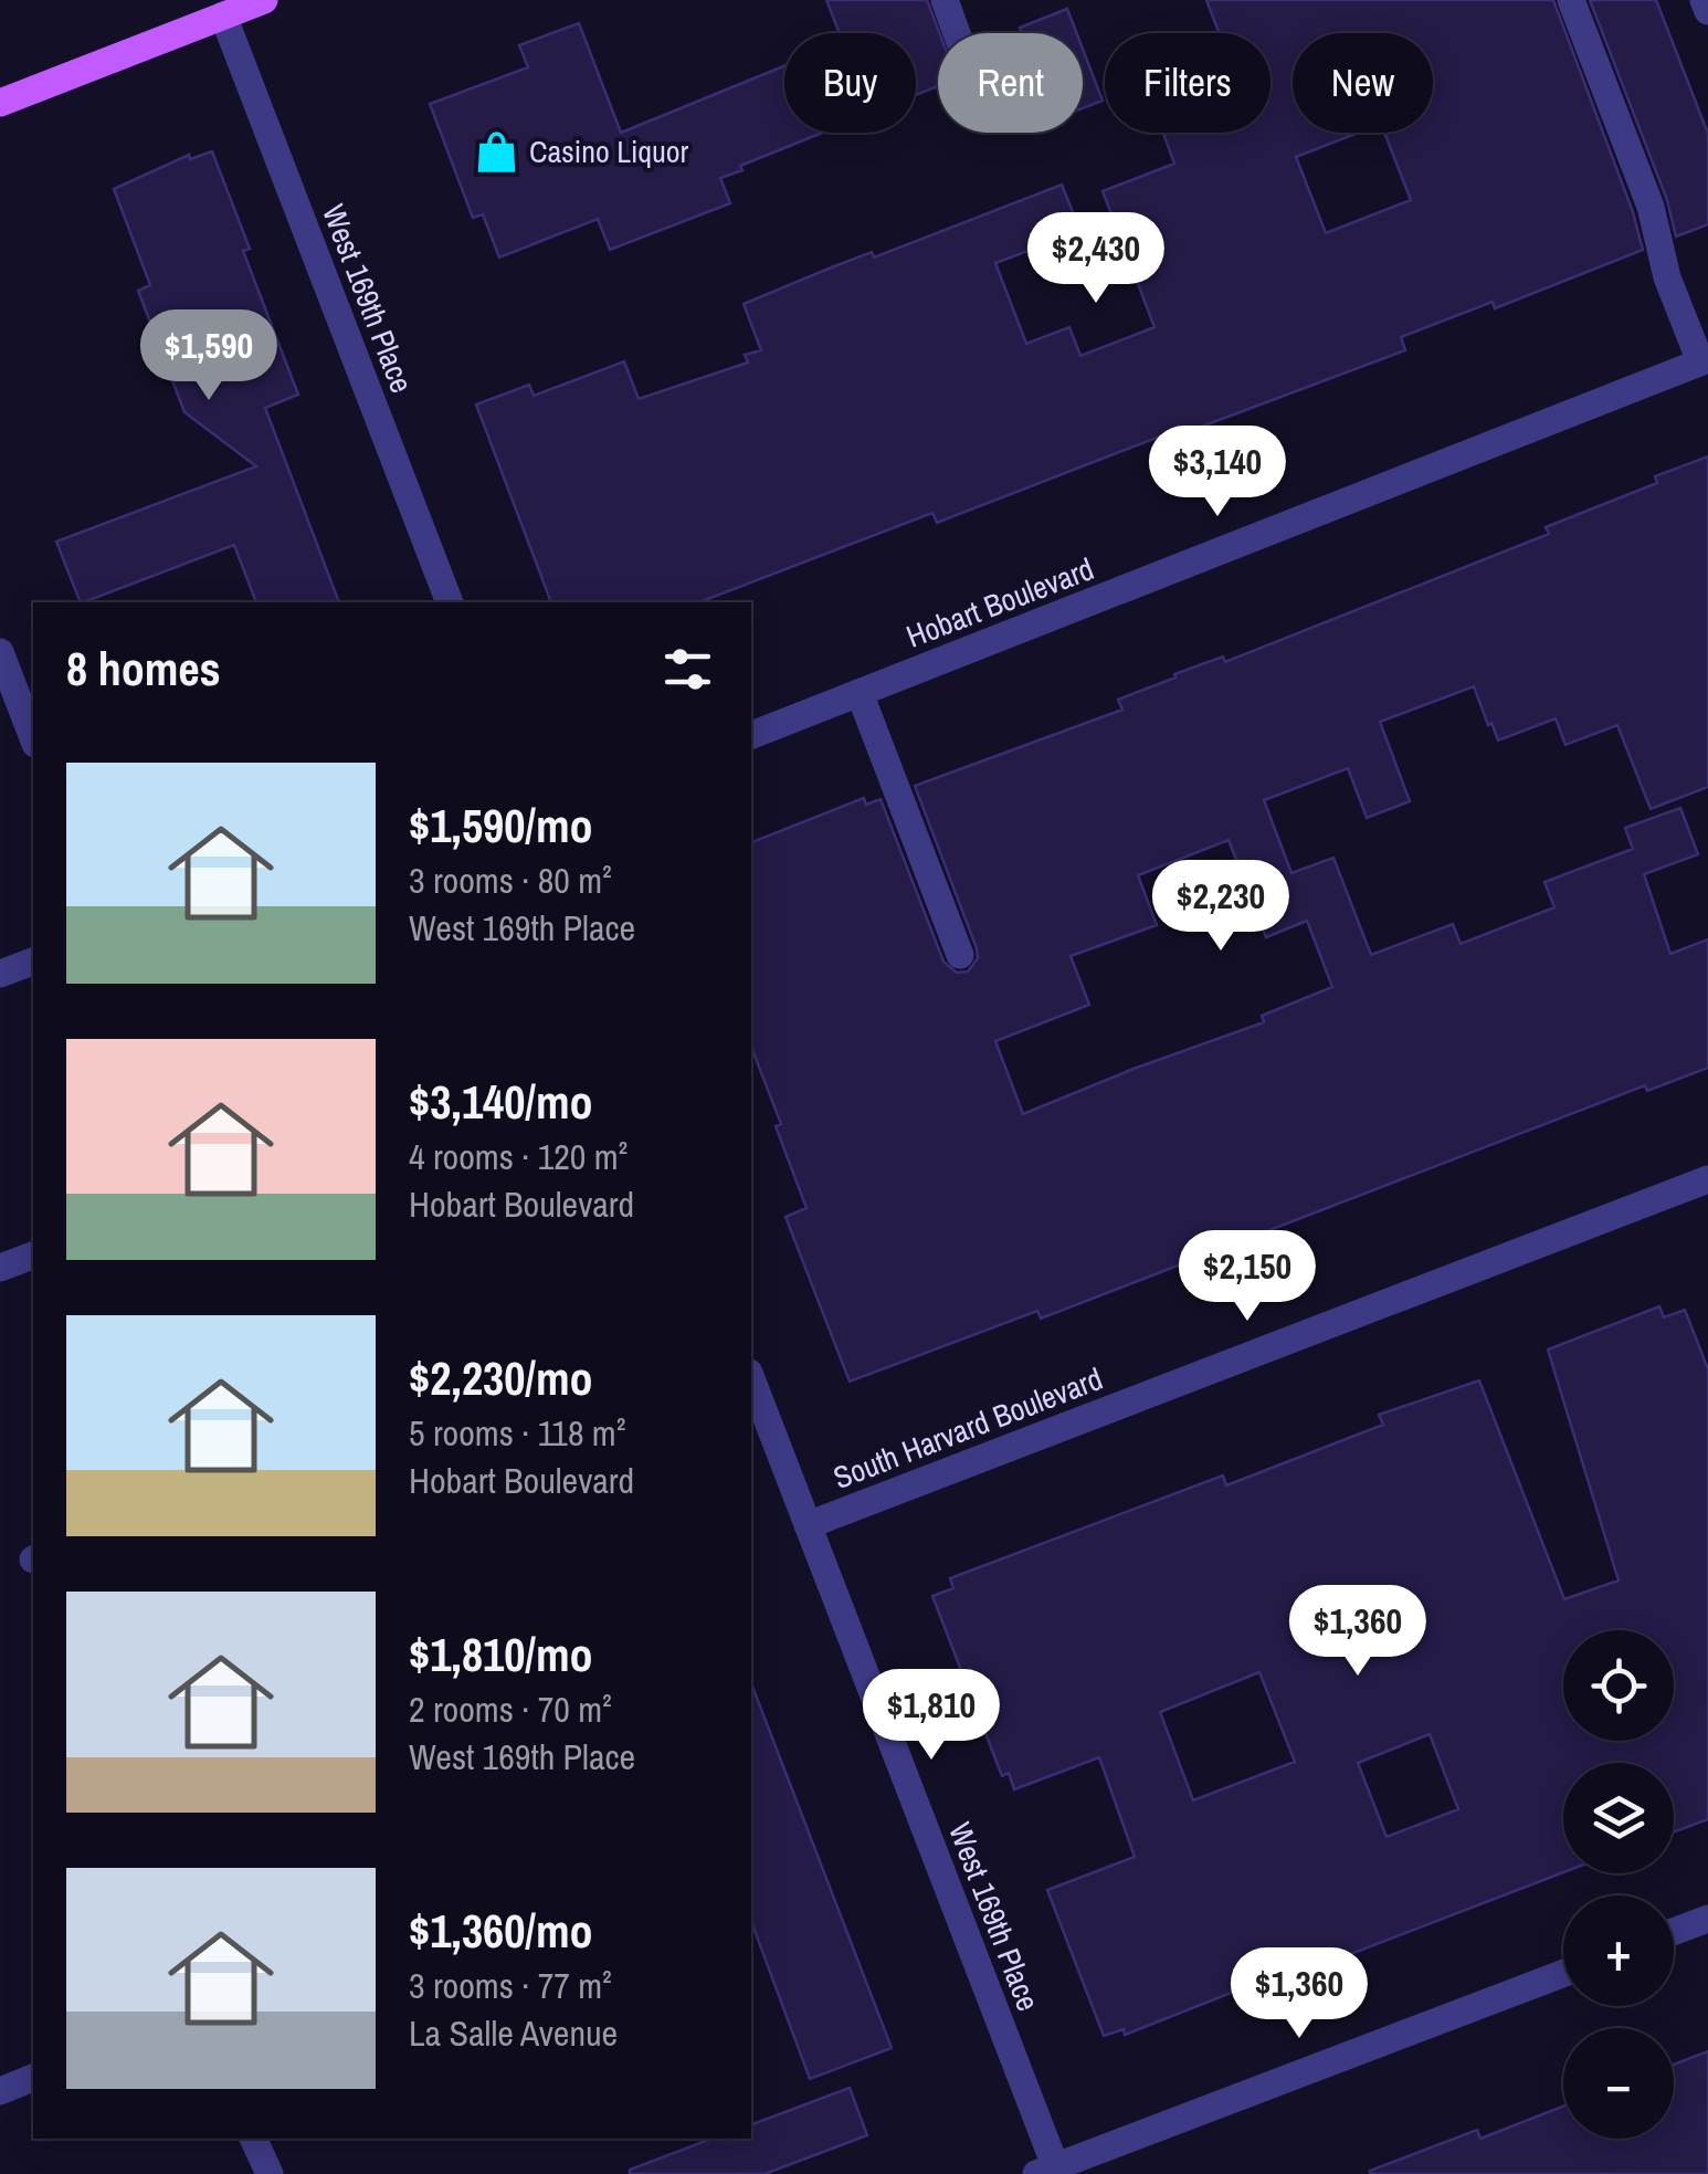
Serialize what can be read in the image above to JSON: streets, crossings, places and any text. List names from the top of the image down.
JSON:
{
  "streets": {
    "street": ["West 169th Place", "Hobart Boulevard", "South Harvard Boulevard"]
  },
  "crossings": [
    ["West 169th Place", "South Harvard Boulevard"]
  ],
  "places": {
    "shop": ["Casino Liquor"]
  },
  "page": {
    "chip": [
      "Buy",
      "Rent",
      "Filters",
      "New"
    ],
    "price": [
      "$2,430",
      "$1,590",
      "$3,140",
      "$2,230",
      "$2,150",
      "$1,360",
      "$1,810",
      "$1,360"
    ],
    "heading": "8 homes",
    "list": [
      {
        "name": "$1,590/mo",
        "note": "3 rooms · 80 m² · West 169th Place"
      },
      {
        "name": "$3,140/mo",
        "note": "4 rooms · 120 m² · Hobart Boulevard"
      },
      {
        "name": "$2,230/mo",
        "note": "5 rooms · 118 m² · Hobart Boulevard"
      },
      {
        "name": "$1,810/mo",
        "note": "2 rooms · 70 m² · West 169th Place"
      },
      {
        "name": "$1,360/mo",
        "note": "3 rooms · 77 m² · La Salle Avenue"
      }
    ],
    "map_buttons": ["+", "−"]
  }
}
